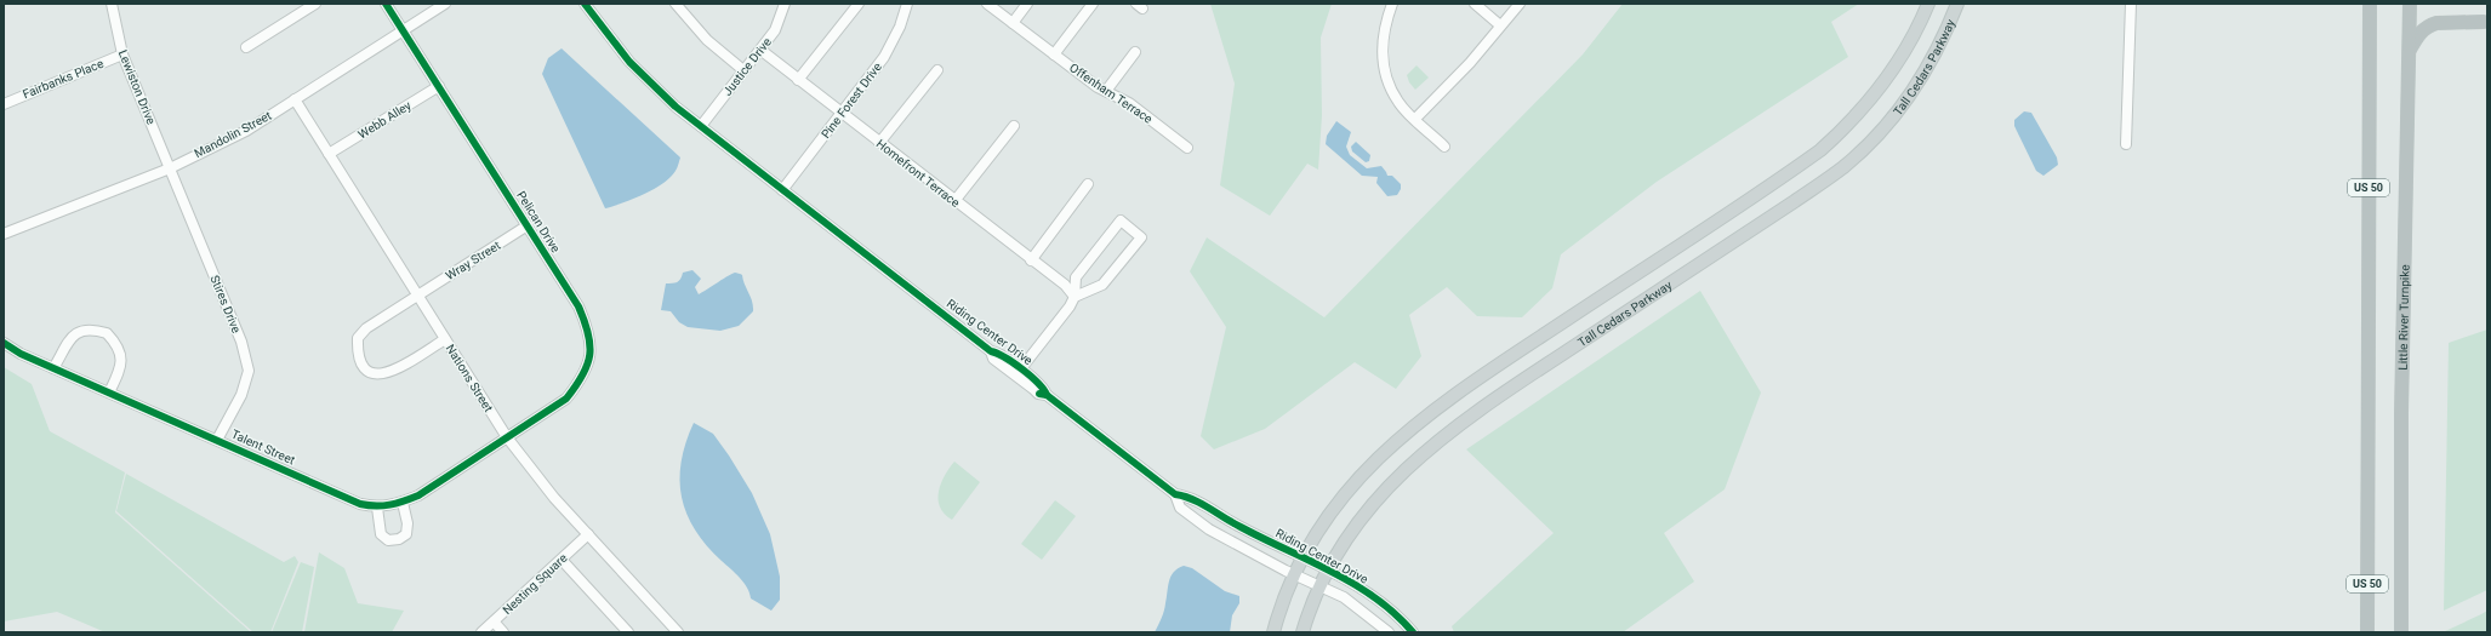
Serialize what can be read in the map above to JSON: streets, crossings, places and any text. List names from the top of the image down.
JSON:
{
  "streets": {
    "highway": ["US 50", "Little River Turnpike"],
    "main road": ["Tall Cedars Parkway"],
    "street": [
      "Justice Drive",
      "Fairbanks Place",
      "Lewiston Drive",
      "Offenham Terrace",
      "Pine Forest Drive",
      "Webb Alley",
      "Mandolin Street",
      "Homefront Terrace",
      "Pelican Drive",
      "Wray Street",
      "Stires Drive",
      "Riding Center Drive",
      "Nations Street",
      "Talent Street",
      "Nesting Square"
    ]
  },
  "crossings": [
    ["Tall Cedars Parkway", "Riding Center Drive"],
    ["Justice Drive", "Homefront Terrace"],
    ["Justice Drive", "Riding Center Drive"],
    ["Fairbanks Place", "Lewiston Drive"],
    ["Lewiston Drive", "Mandolin Street"],
    ["Lewiston Drive", "Stires Drive"],
    ["Pine Forest Drive", "Homefront Terrace"],
    ["Pine Forest Drive", "Riding Center Drive"],
    ["Webb Alley", "Pelican Drive"],
    ["Webb Alley", "Nations Street"],
    ["Mandolin Street", "Pelican Drive"],
    ["Mandolin Street", "Stires Drive"],
    ["Mandolin Street", "Nations Street"],
    ["Pelican Drive", "Wray Street"],
    ["Pelican Drive", "Nations Street"],
    ["Pelican Drive", "Talent Street"],
    ["Wray Street", "Nations Street"],
    ["Stires Drive", "Talent Street"],
    ["Nations Street", "Talent Street"],
    ["Nations Street", "Nesting Square"]
  ]
}
